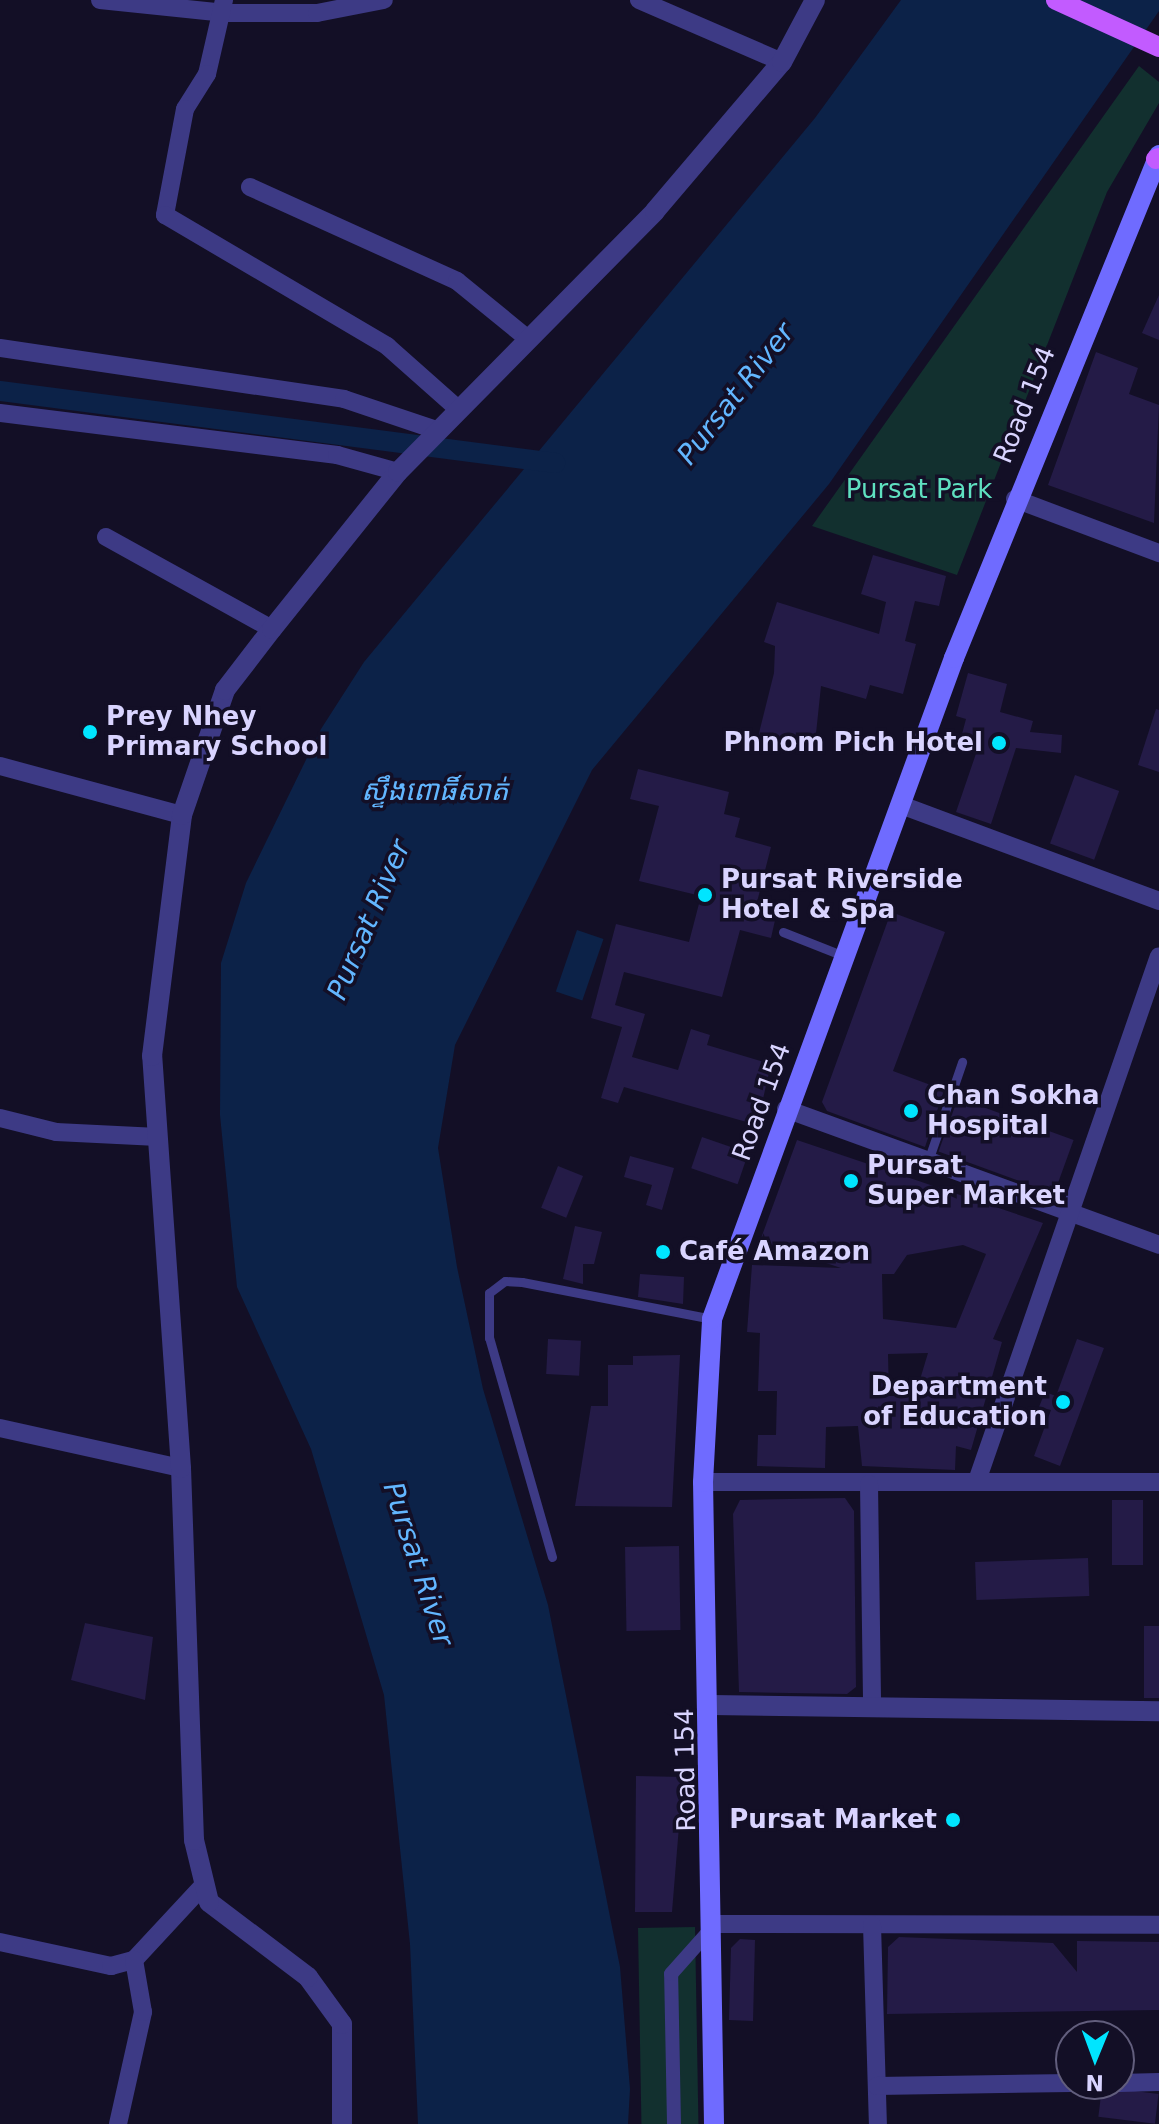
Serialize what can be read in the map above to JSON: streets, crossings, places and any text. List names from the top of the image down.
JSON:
{
  "streets": {
    "main road": ["Road 154"]
  },
  "water": ["Pursat River", "ស្ទឹងពោធិ៍សាត់"],
  "parks": ["Pursat Park"],
  "places": [
    "Prey Nhey Primary School",
    "Phnom Pich Hotel",
    "Pursat Riverside Hotel & Spa",
    "Chan Sokha Hospital",
    "Pursat Super Market",
    "Café Amazon",
    "Department of Education",
    "Pursat Market"
  ],
  "north": "bottom"
}
